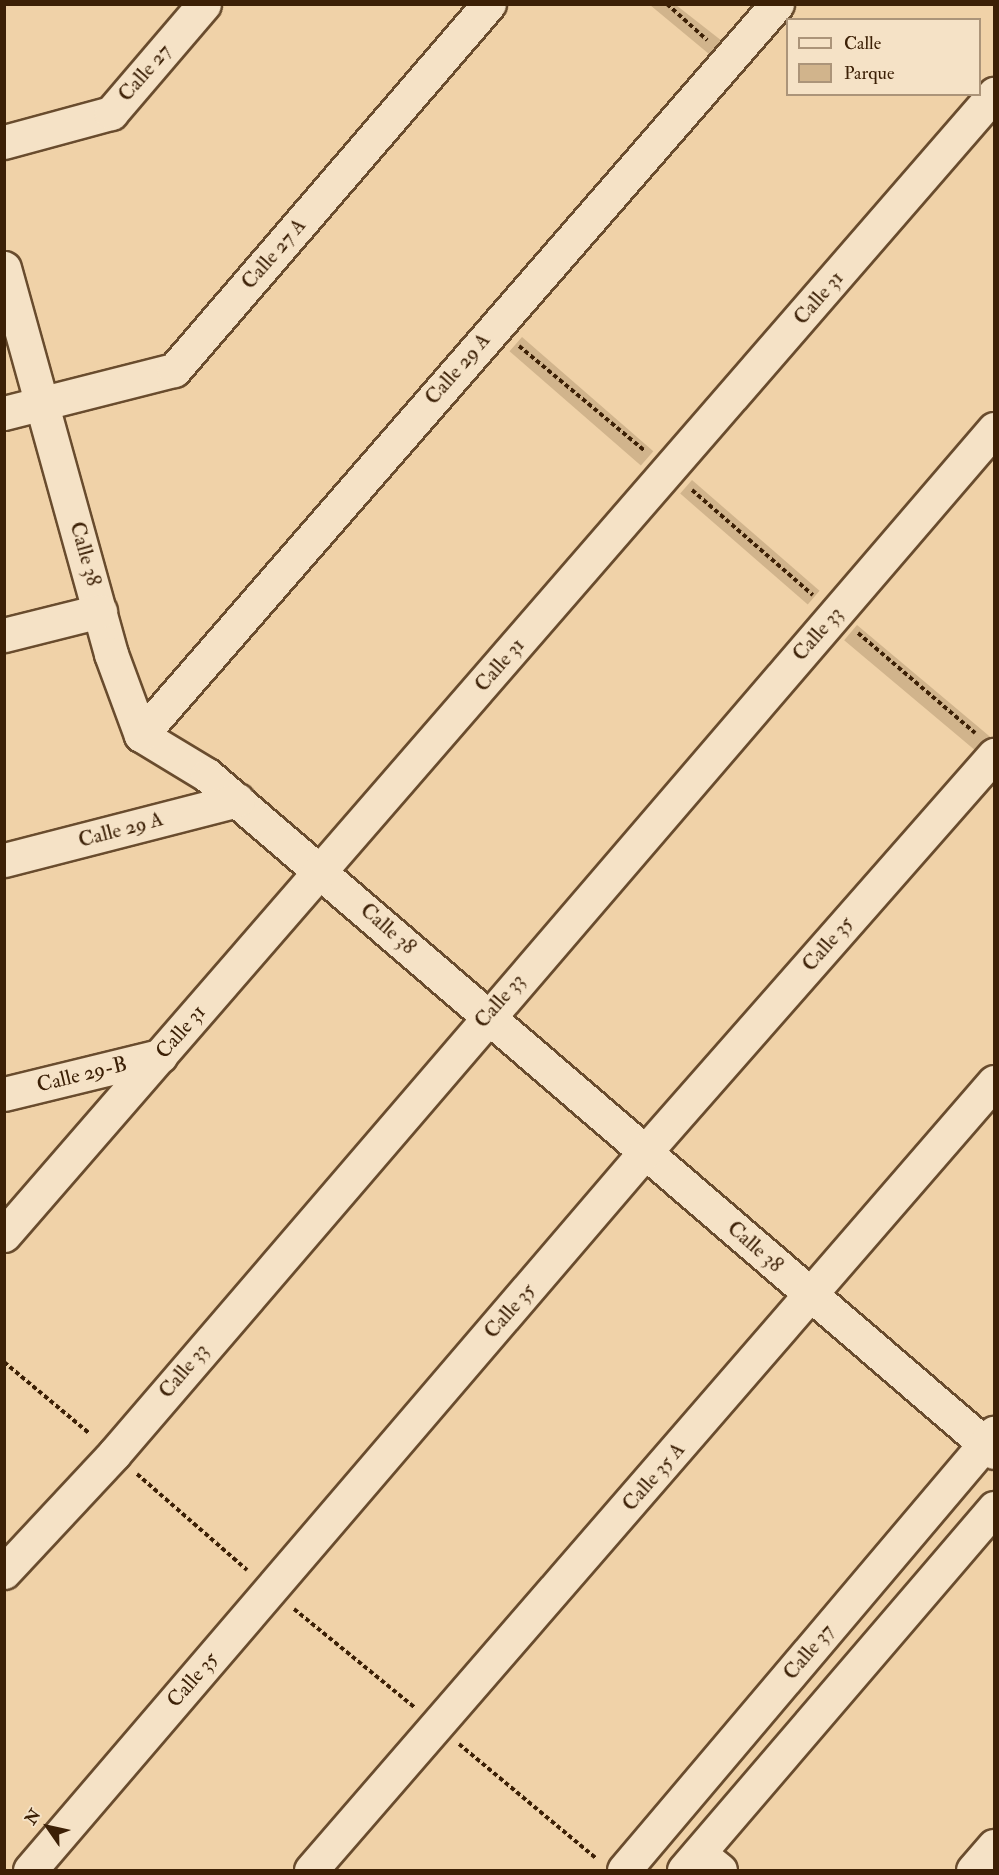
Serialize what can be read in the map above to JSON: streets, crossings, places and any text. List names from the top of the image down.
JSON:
{
  "streets": {
    "street": [
      "Calle 27",
      "Calle 27 A",
      "Calle 31",
      "Calle 29 A",
      "Calle 38",
      "Calle 33",
      "Calle 35",
      "Calle 29-B",
      "Calle 35 A",
      "Calle 37"
    ]
  },
  "crossings": [
    ["Calle 27 A", "Calle 38"],
    ["Calle 31", "Calle 38"],
    ["Calle 31", "Calle 29-B"],
    ["Calle 29 A", "Calle 38"],
    ["Calle 38", "Calle 33"],
    ["Calle 38", "Calle 35"],
    ["Calle 38", "Calle 35 A"],
    ["Calle 38", "Calle 37"]
  ],
  "legend": ["Calle", "Parque"],
  "north": "top left"
}
